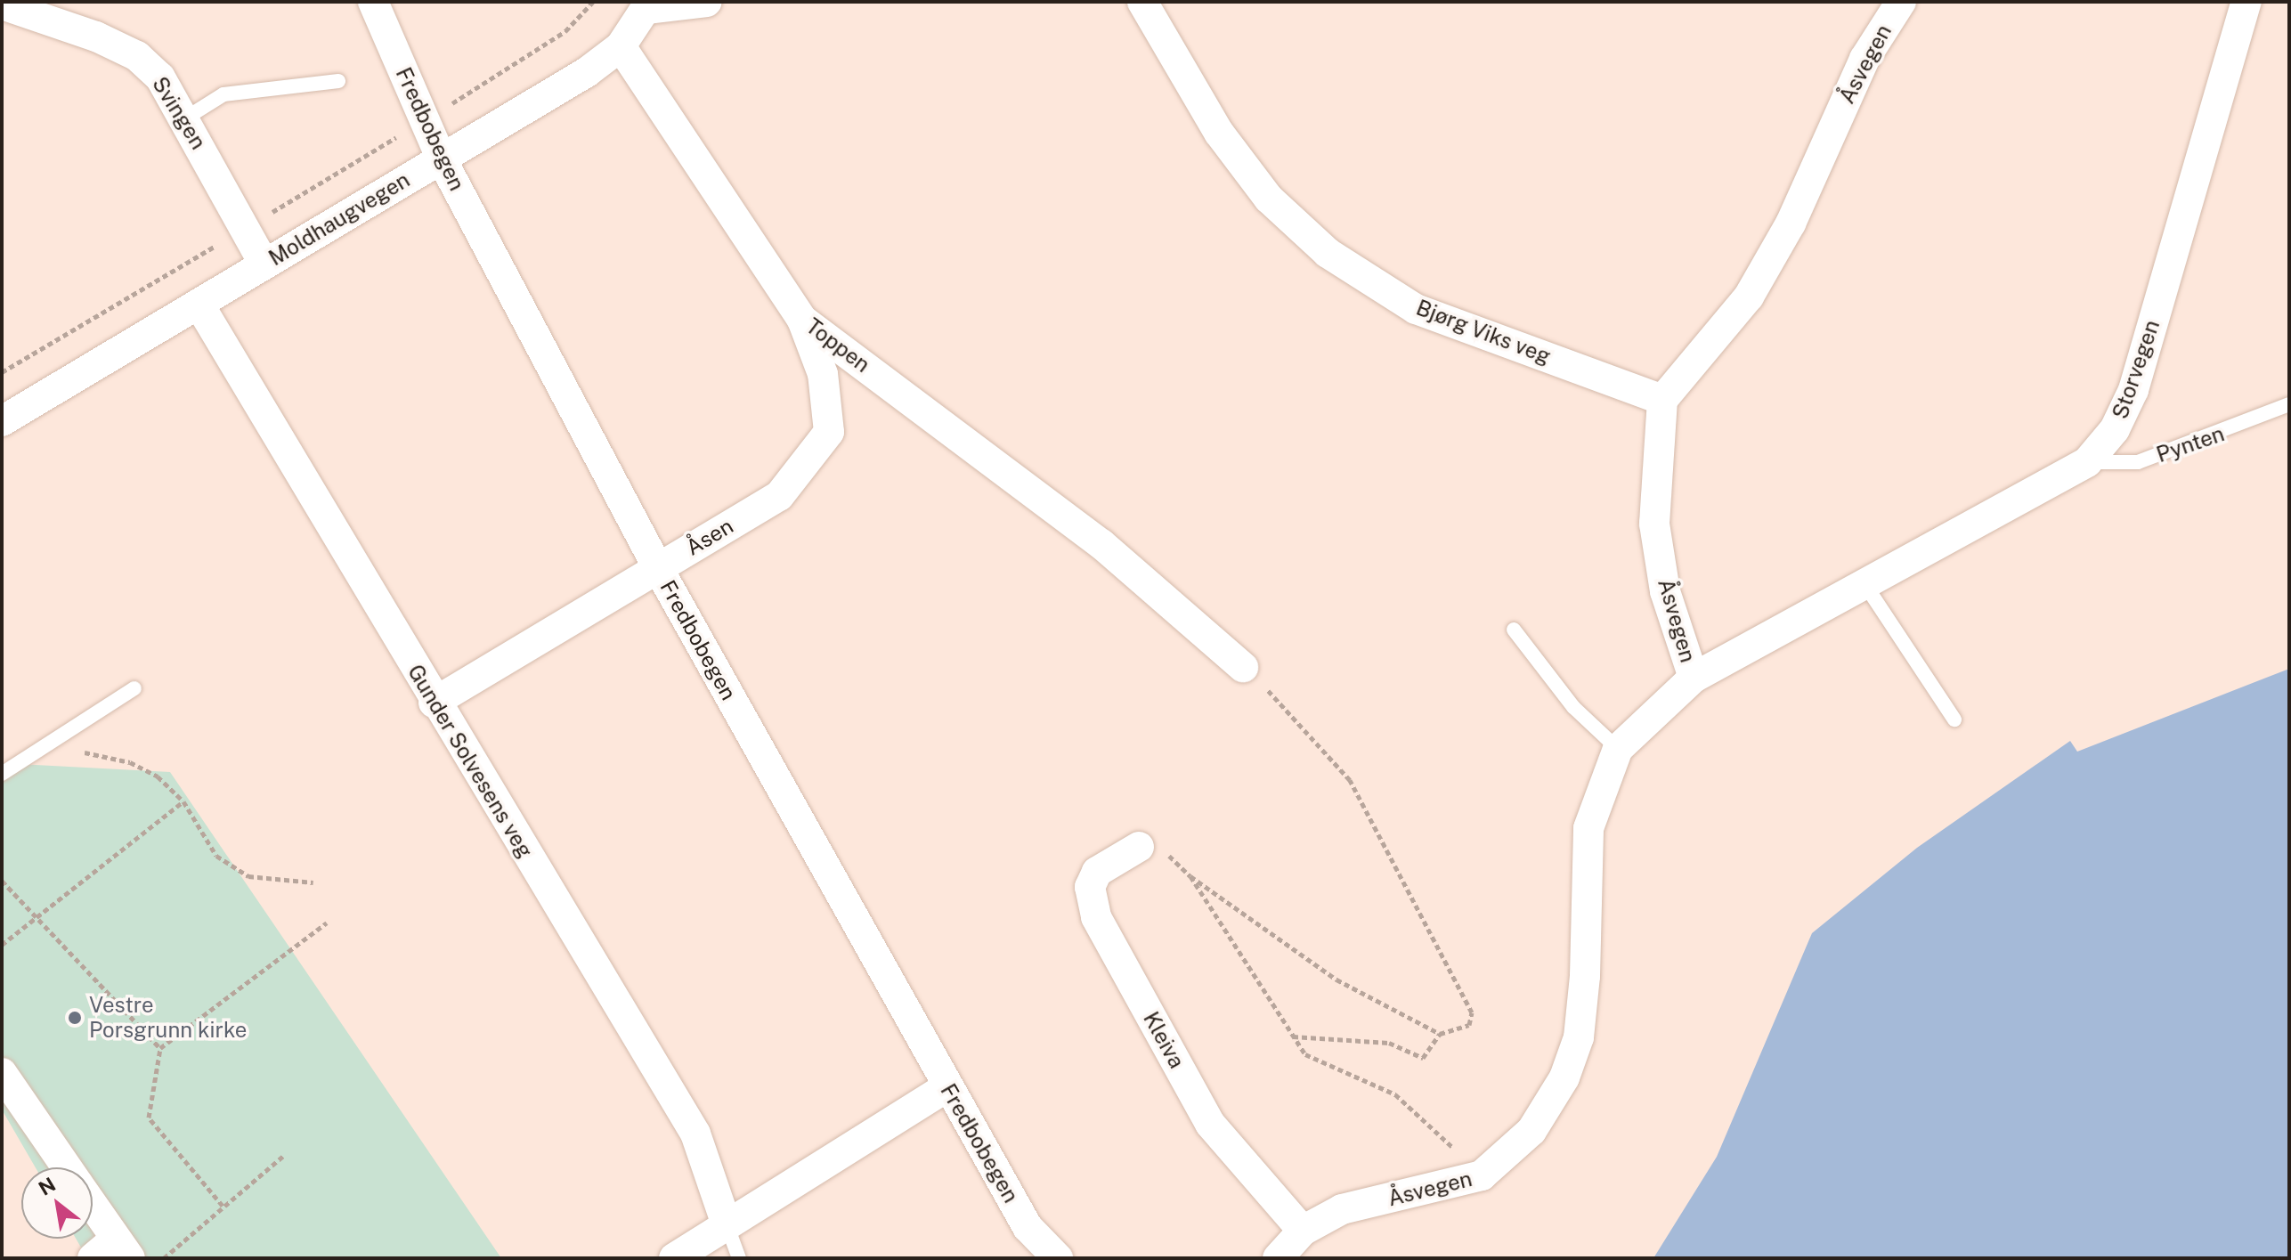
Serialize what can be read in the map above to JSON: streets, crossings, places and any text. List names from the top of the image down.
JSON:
{
  "streets": {
    "street": [
      "Åsvegen",
      "Svingen",
      "Fredbobegen",
      "Moldhaugvegen",
      "Bjørg Viks veg",
      "Toppen",
      "Storvegen",
      "Åsen",
      "Gunder Solvesens veg",
      "Kleiva"
    ],
    "lane": ["Pynten"]
  },
  "crossings": [
    ["Åsvegen", "Bjørg Viks veg"],
    ["Åsvegen", "Storvegen"],
    ["Åsvegen", "Kleiva"],
    ["Svingen", "Moldhaugvegen"],
    ["Fredbobegen", "Moldhaugvegen"],
    ["Fredbobegen", "Åsen"],
    ["Moldhaugvegen", "Toppen"],
    ["Moldhaugvegen", "Gunder Solvesens veg"],
    ["Toppen", "Åsen"],
    ["Storvegen", "Pynten"],
    ["Åsen", "Gunder Solvesens veg"]
  ],
  "places": ["Vestre Porsgrunn kirke"],
  "north": "top left"
}
